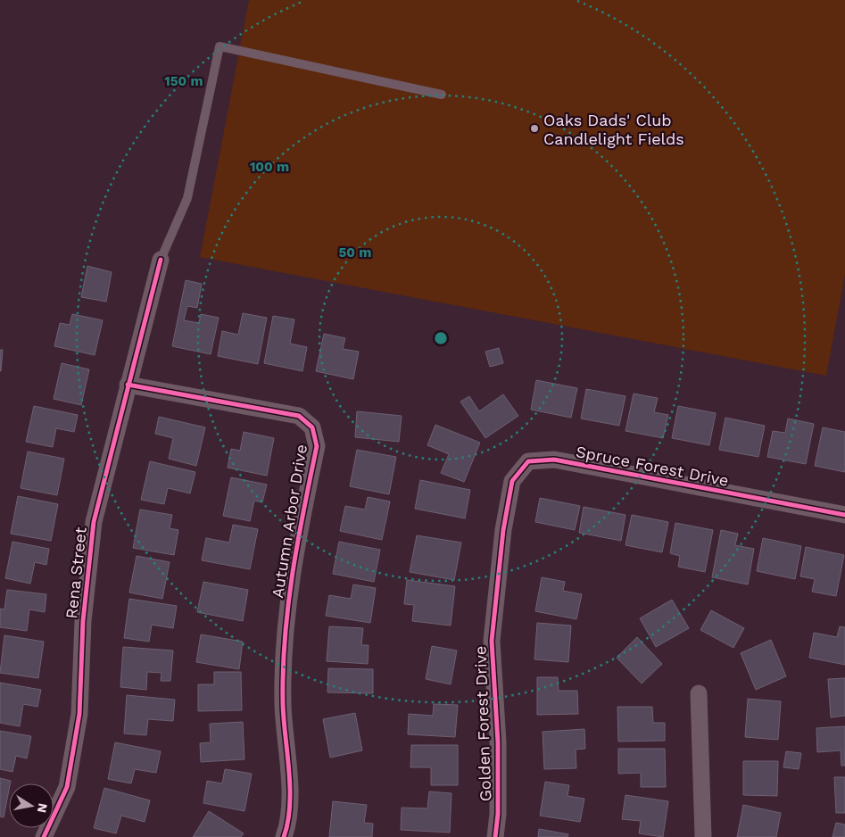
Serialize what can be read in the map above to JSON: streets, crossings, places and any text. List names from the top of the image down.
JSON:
{
  "streets": {
    "street": [
      "Spruce Forest Drive",
      "Autumn Arbor Drive",
      "Rena Street",
      "Golden Forest Drive"
    ]
  },
  "crossings": [
    ["Spruce Forest Drive", "Golden Forest Drive"],
    ["Autumn Arbor Drive", "Rena Street"]
  ],
  "places": ["Oaks Dads' Club Candlelight Fields"],
  "north": "right",
  "rings": ["150 m", "100 m", "50 m"]
}
